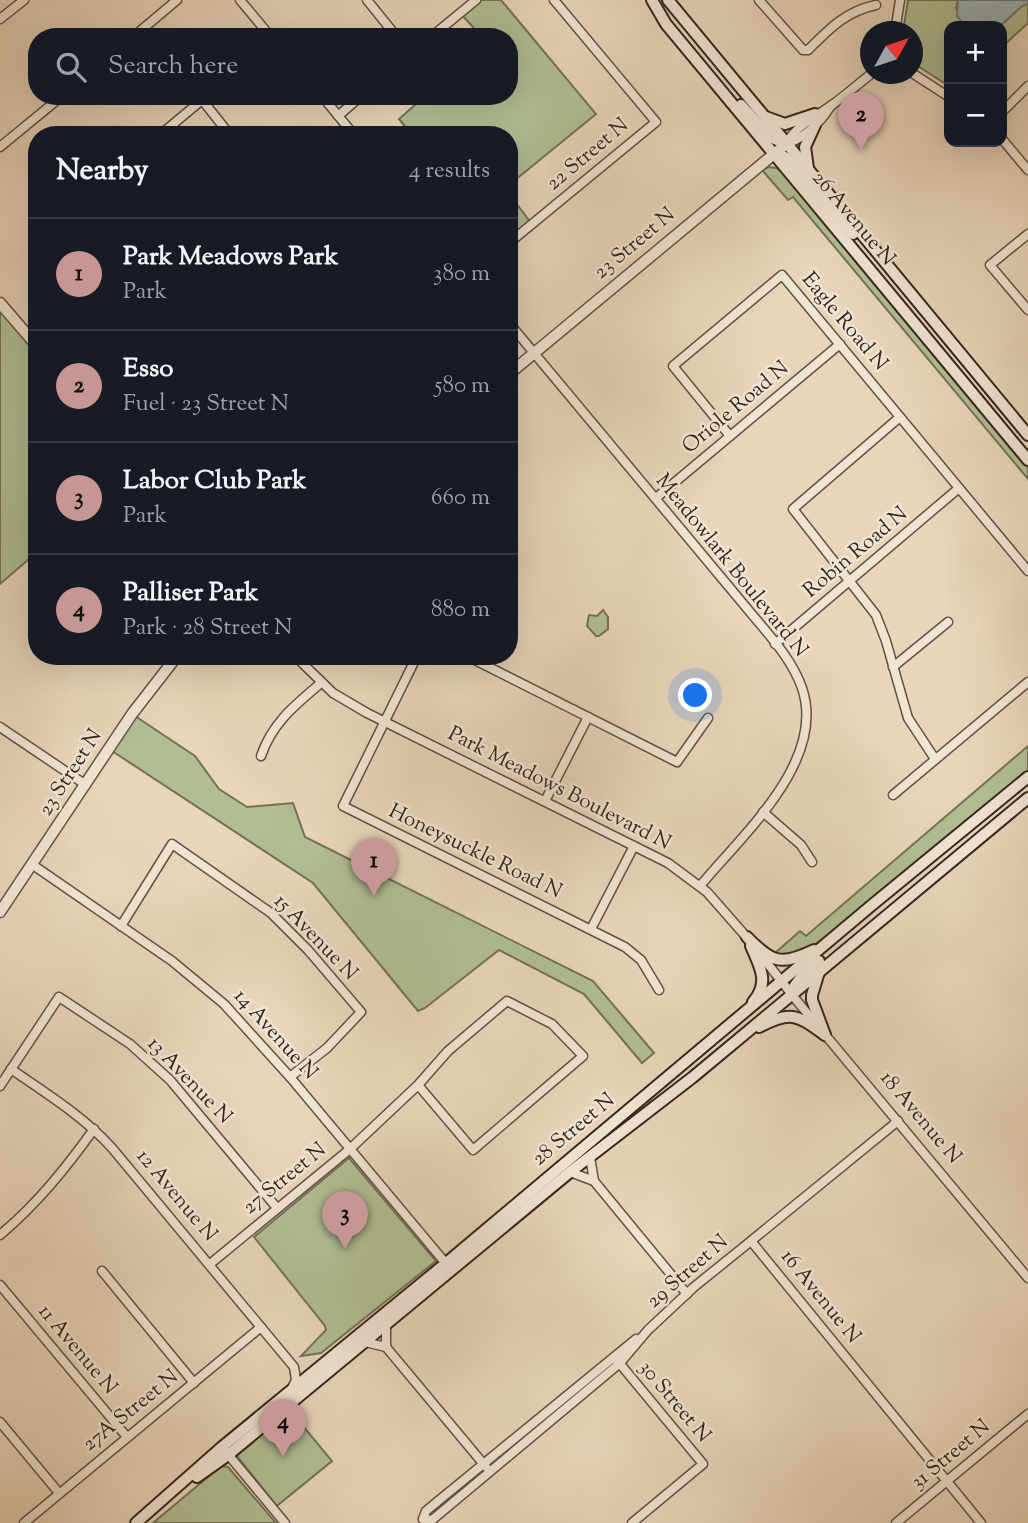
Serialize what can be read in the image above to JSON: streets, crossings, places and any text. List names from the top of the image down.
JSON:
{
  "streets": {
    "main road": ["26 Avenue N", "28 Street N"],
    "street": [
      "22 Street N",
      "23 Street N",
      "Eagle Road N",
      "Oriole Road N",
      "Robin Road N",
      "Meadowlark Boulevard N",
      "Park Meadows Boulevard N",
      "Honeysuckle Road N",
      "15 Avenue N",
      "14 Avenue N",
      "13 Avenue N",
      "18 Avenue N",
      "27 Street N",
      "12 Avenue N",
      "29 Street N",
      "16 Avenue N",
      "11 Avenue N",
      "30 Street N",
      "27A Street N",
      "31 Street N"
    ]
  },
  "crossings": [
    ["26 Avenue N", "23 Street N"],
    ["23 Street N", "Meadowlark Boulevard N"],
    ["23 Street N", "14 Avenue N"],
    ["Eagle Road N", "Oriole Road N"],
    ["Eagle Road N", "Robin Road N"],
    ["Oriole Road N", "Meadowlark Boulevard N"],
    ["Robin Road N", "Meadowlark Boulevard N"],
    ["Meadowlark Boulevard N", "Park Meadows Boulevard N"],
    ["Park Meadows Boulevard N", "Honeysuckle Road N"],
    ["Park Meadows Boulevard N", "18 Avenue N"],
    ["Park Meadows Boulevard N", "28 Street N"],
    ["15 Avenue N", "14 Avenue N"],
    ["14 Avenue N", "28 Street N"],
    ["14 Avenue N", "27 Street N"],
    ["13 Avenue N", "27 Street N"],
    ["13 Avenue N", "12 Avenue N"],
    ["18 Avenue N", "28 Street N"],
    ["18 Avenue N", "16 Avenue N"],
    ["27 Street N", "12 Avenue N"],
    ["12 Avenue N", "27A Street N"],
    ["29 Street N", "16 Avenue N"],
    ["16 Avenue N", "31 Street N"],
    ["11 Avenue N", "27A Street N"]
  ],
  "north": "top right",
  "page": {
    "map_buttons": ["+", "−"],
    "search": "Search here",
    "pins": [
      "2",
      "1",
      "3",
      "4"
    ],
    "heading": ["Nearby", "4 results"],
    "list": [
      {
        "mark": "1",
        "name": "Park Meadows Park",
        "note": "Park",
        "value": "380 m"
      },
      {
        "mark": "2",
        "name": "Esso",
        "note": "Fuel · 23 Street N",
        "value": "580 m"
      },
      {
        "mark": "3",
        "name": "Labor Club Park",
        "note": "Park",
        "value": "660 m"
      },
      {
        "mark": "4",
        "name": "Palliser Park",
        "note": "Park · 28 Street N",
        "value": "880 m"
      }
    ]
  }
}
